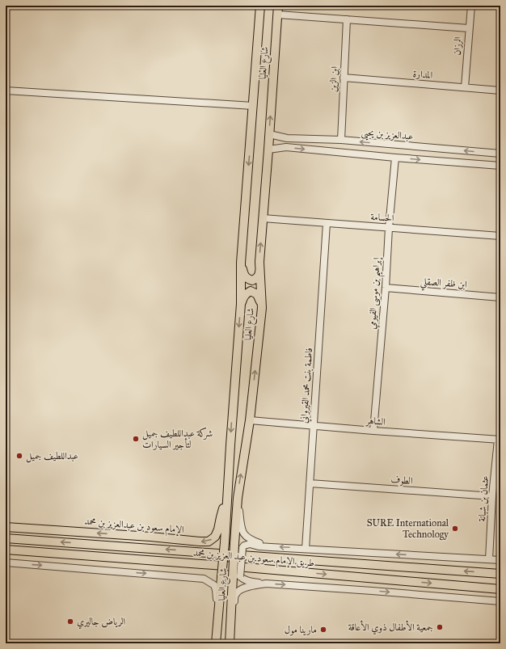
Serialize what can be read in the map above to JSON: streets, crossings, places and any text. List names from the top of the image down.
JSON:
{
  "streets": {
    "main road": ["شارع العليا", "الإمام سعود بن عبدالعزيز بن محمد", "طريق الإمام سعود بن عبد العزيز بن محمد"],
    "street": [
      "الرزان",
      "المدارة",
      "ابن الزين",
      "عبدالعزيز بن يحيى",
      "الحسامة",
      "ابن ظفر الصقلي",
      "إبراهيم بن موسى الفيومي",
      "فاطمة بنت محمد القيرواني",
      "الشاهر",
      "الطوف",
      "عثمان بن شبانة"
    ]
  },
  "crossings": [
    ["الرزان", "المدارة"],
    ["شارع العليا", "عبدالعزيز بن يحيى"],
    ["شارع العليا", "الحسامة"],
    ["شارع العليا", "الشاهر"],
    ["شارع العليا", "الإمام سعود بن عبدالعزيز بن محمد"],
    ["المدارة", "ابن الزين"],
    ["ابن الزين", "عبدالعزيز بن يحيى"],
    ["الحسامة", "إبراهيم بن موسى الفيومي"],
    ["الحسامة", "فاطمة بنت محمد القيرواني"],
    ["ابن ظفر الصقلي", "إبراهيم بن موسى الفيومي"],
    ["إبراهيم بن موسى الفيومي", "الشاهر"],
    ["فاطمة بنت محمد القيرواني", "الشاهر"],
    ["فاطمة بنت محمد القيرواني", "الطوف"],
    ["الشاهر", "عثمان بن شبانة"],
    ["الطوف", "عثمان بن شبانة"]
  ],
  "one_way": ["الإمام سعود بن عبدالعزيز بن محمد"],
  "places": [
    "شركة عبداللطيف جميل لتأجير السيارات",
    "عبداللطيف جميل",
    "SURE International Technology",
    "الرياض جاليري",
    "جمعية الأطفال ذوي الأعاقة",
    "مارينا مول"
  ]
}
